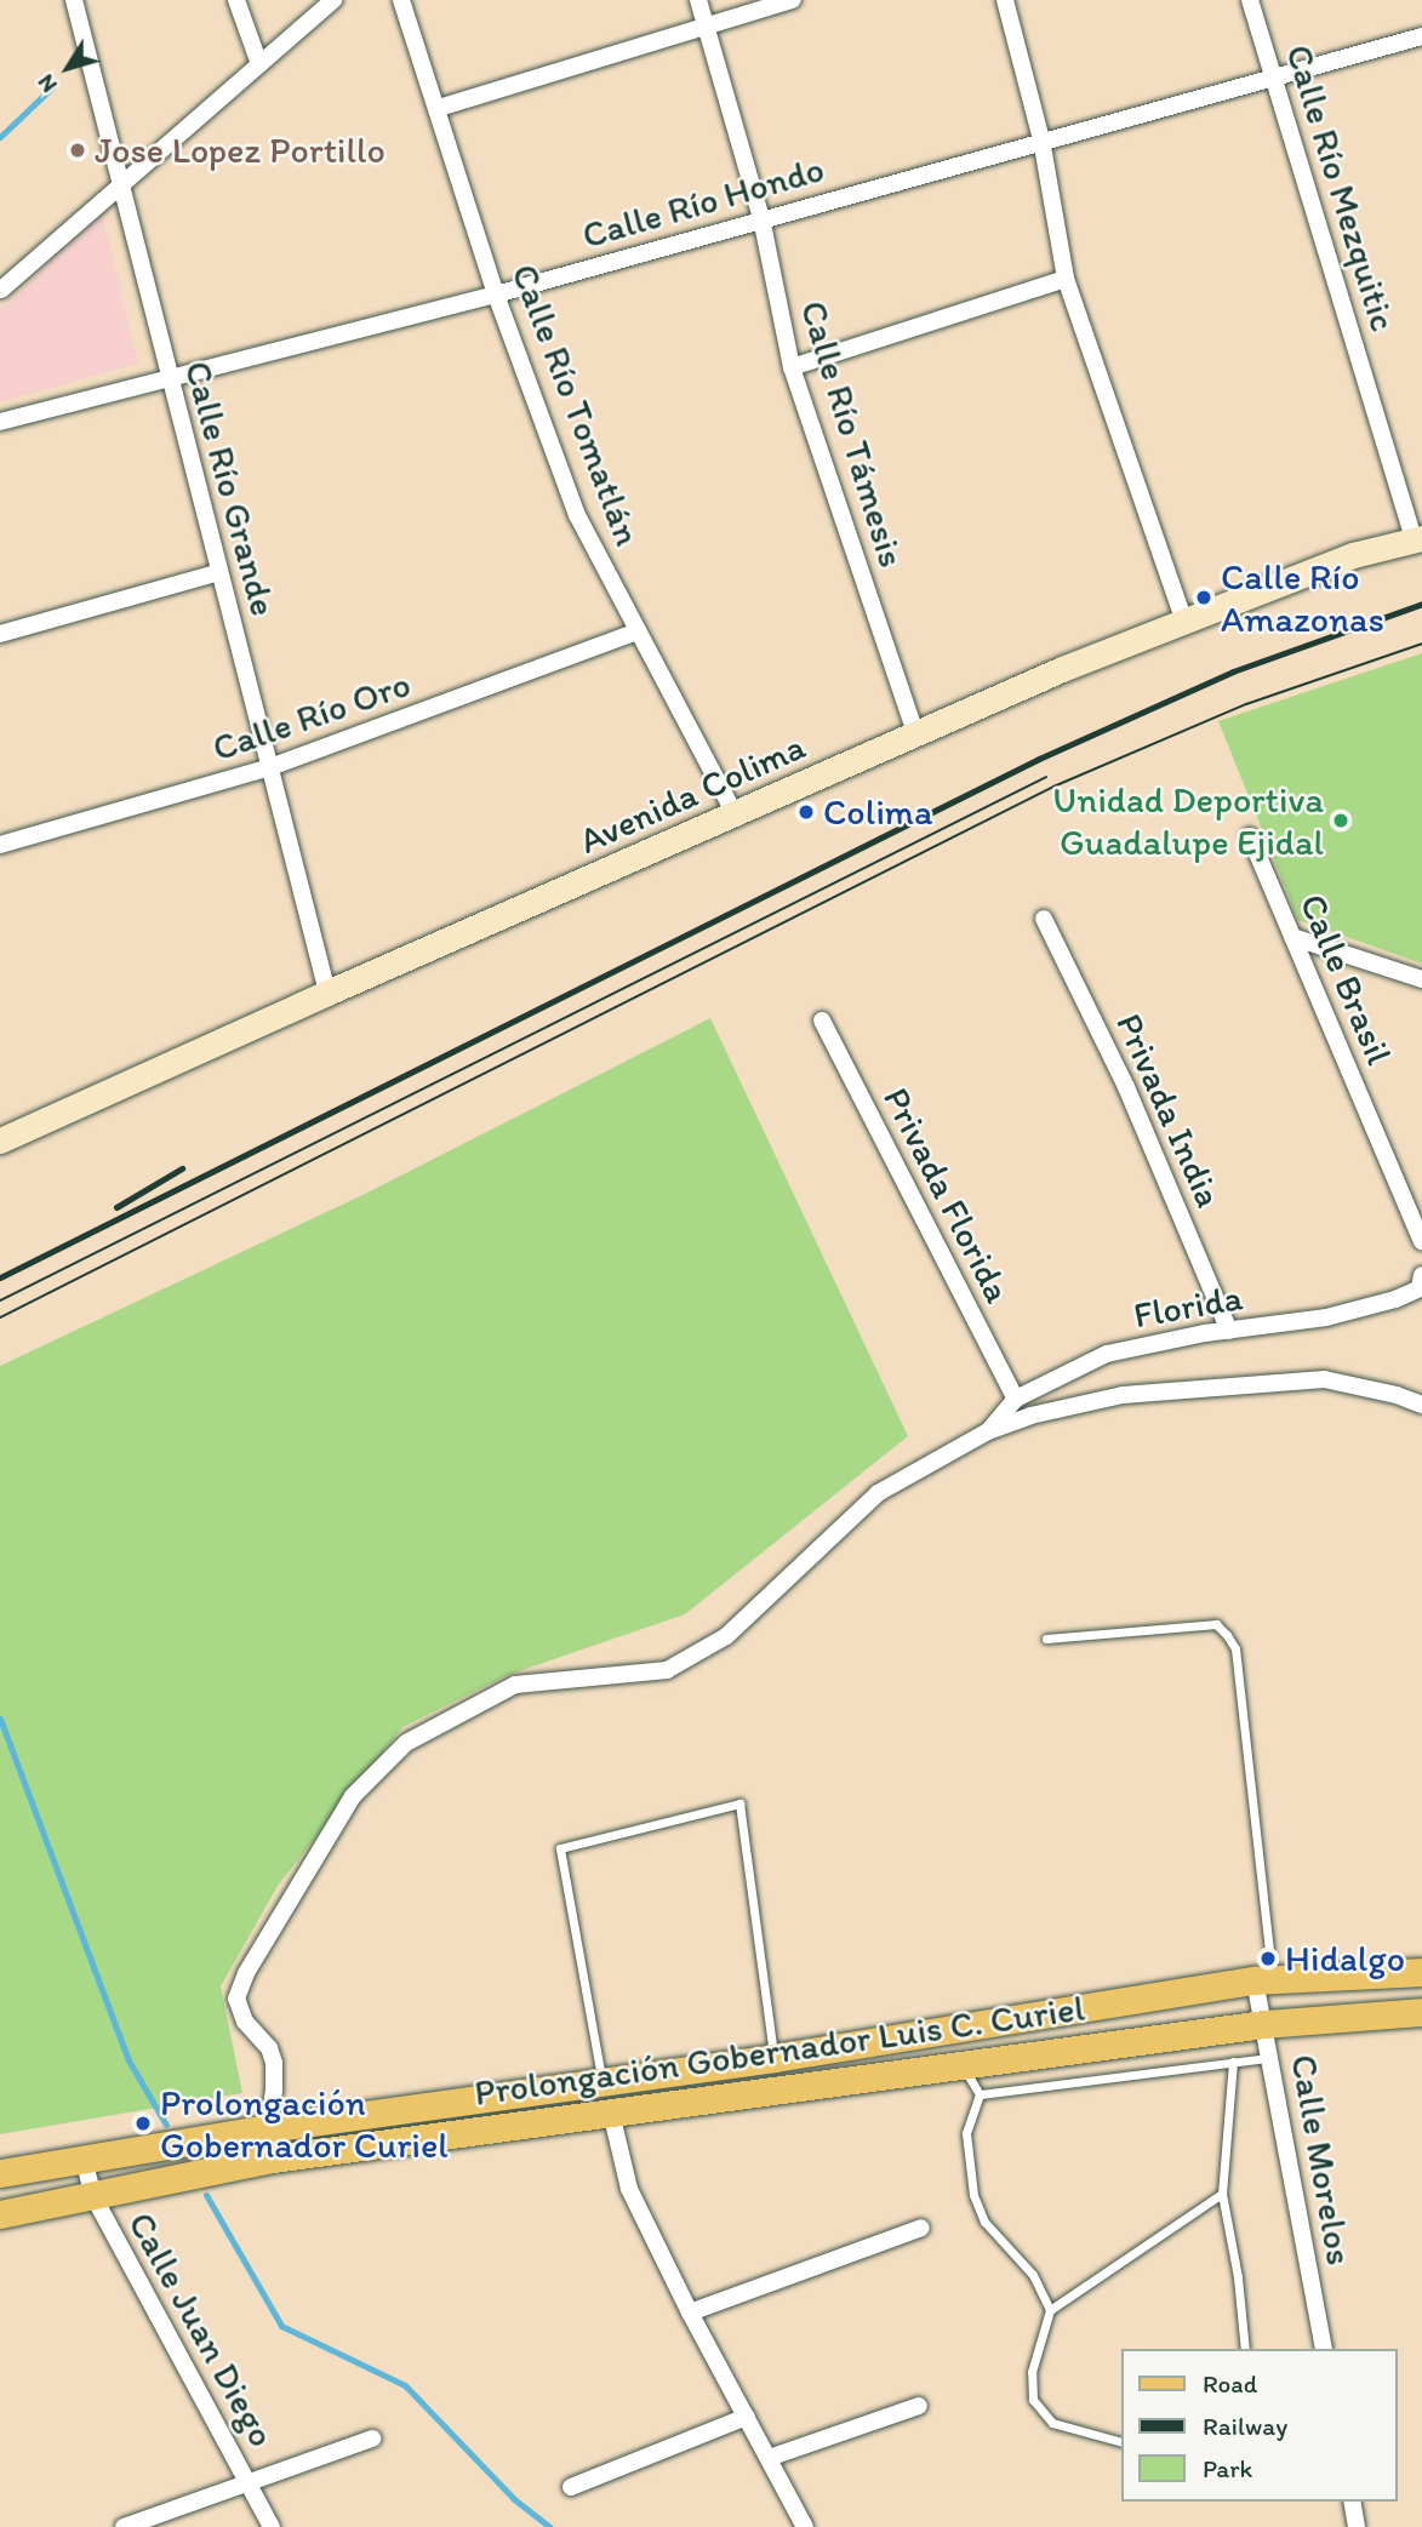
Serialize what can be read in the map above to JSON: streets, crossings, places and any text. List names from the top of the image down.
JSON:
{
  "streets": {
    "main road": ["Prolongación Gobernador Luis C. Curiel"],
    "street": [
      "Calle Río Mezquitic",
      "Calle Río Hondo",
      "Calle Río Tomatlán",
      "Calle Río Támesis",
      "Calle Río Grande",
      "Calle Río Oro",
      "Avenida Colima",
      "Calle Brasil",
      "Privada India",
      "Privada Florida",
      "Florida",
      "Calle Morelos",
      "Calle Juan Diego"
    ]
  },
  "crossings": [
    ["Calle Río Mezquitic", "Calle Río Hondo"],
    ["Calle Río Mezquitic", "Avenida Colima"],
    ["Calle Río Hondo", "Calle Río Tomatlán"],
    ["Calle Río Hondo", "Calle Río Támesis"],
    ["Calle Río Hondo", "Calle Río Grande"],
    ["Calle Río Tomatlán", "Calle Río Oro"],
    ["Calle Río Tomatlán", "Avenida Colima"],
    ["Calle Río Támesis", "Avenida Colima"],
    ["Calle Río Grande", "Calle Río Oro"],
    ["Calle Río Grande", "Avenida Colima"],
    ["Privada India", "Florida"],
    ["Privada Florida", "Florida"],
    ["Prolongación Gobernador Luis C. Curiel", "Calle Morelos"],
    ["Prolongación Gobernador Luis C. Curiel", "Calle Juan Diego"]
  ],
  "places": [
    "Jose Lopez Portillo",
    "Calle Río Amazonas",
    "Colima",
    "Unidad Deportiva Guadalupe Ejidal",
    "Hidalgo",
    "Prolongación Gobernador Curiel"
  ],
  "legend": ["Road", "Railway", "Park"],
  "north": "bottom left"
}
